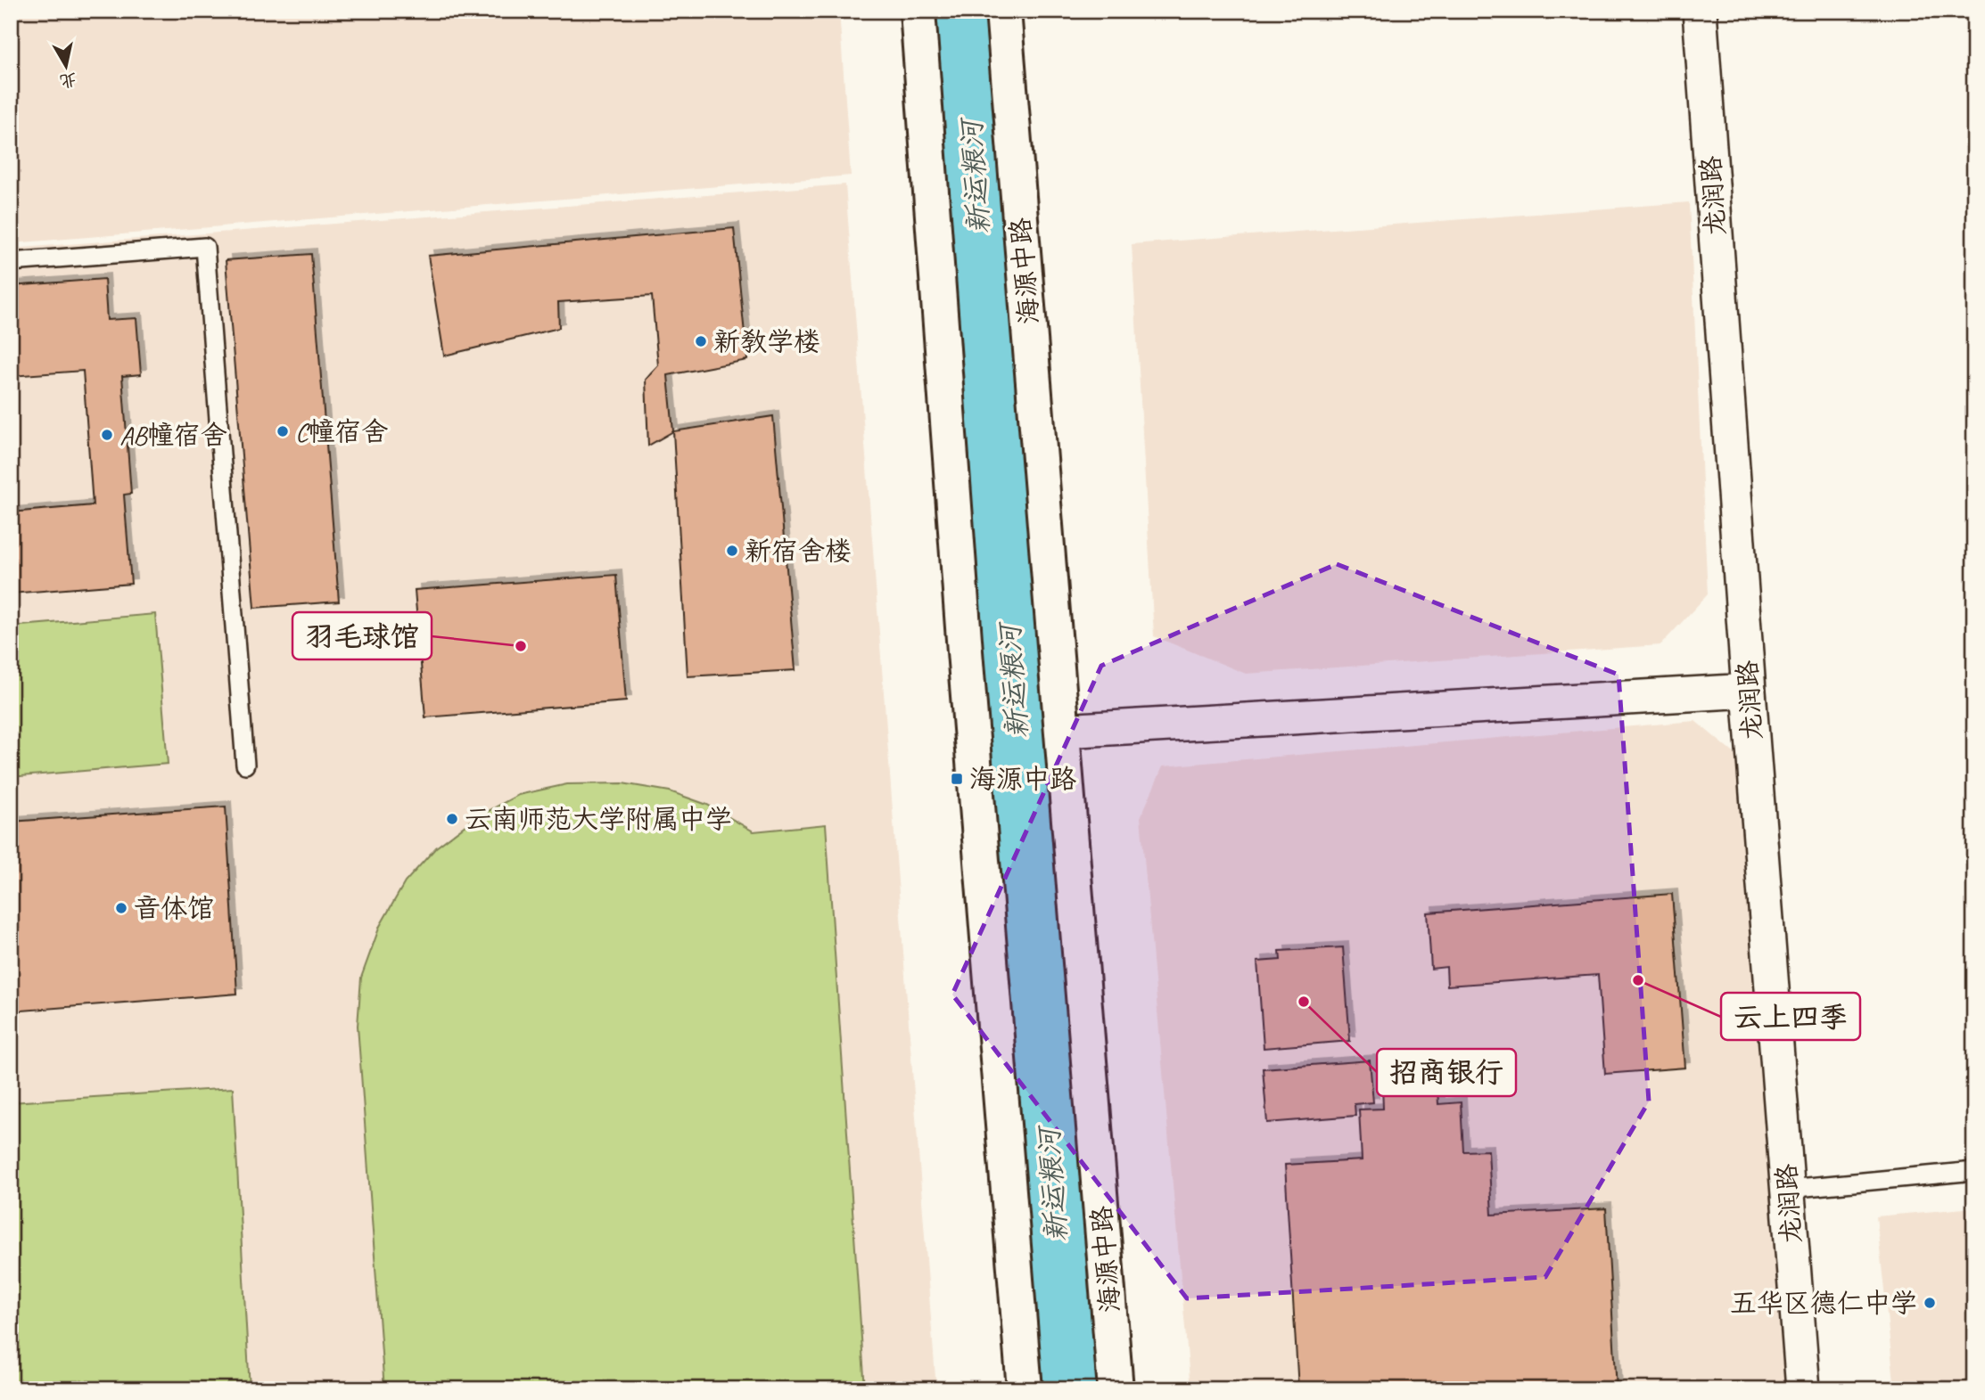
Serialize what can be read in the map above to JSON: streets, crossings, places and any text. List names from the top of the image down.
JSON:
{
  "streets": {
    "main road": ["海源中路"],
    "street": ["龙润路"]
  },
  "water": ["新运粮河"],
  "places": {
    "other": [
      "新教学楼",
      "C幢宿舍",
      "AB幢宿舍",
      "新宿舍楼",
      "羽毛球馆",
      "云南师范大学附属中学",
      "音体馆",
      "云上四季",
      "招商银行",
      "五华区德仁中学"
    ],
    "transit": ["海源中路"]
  },
  "north": "bottom"
}
